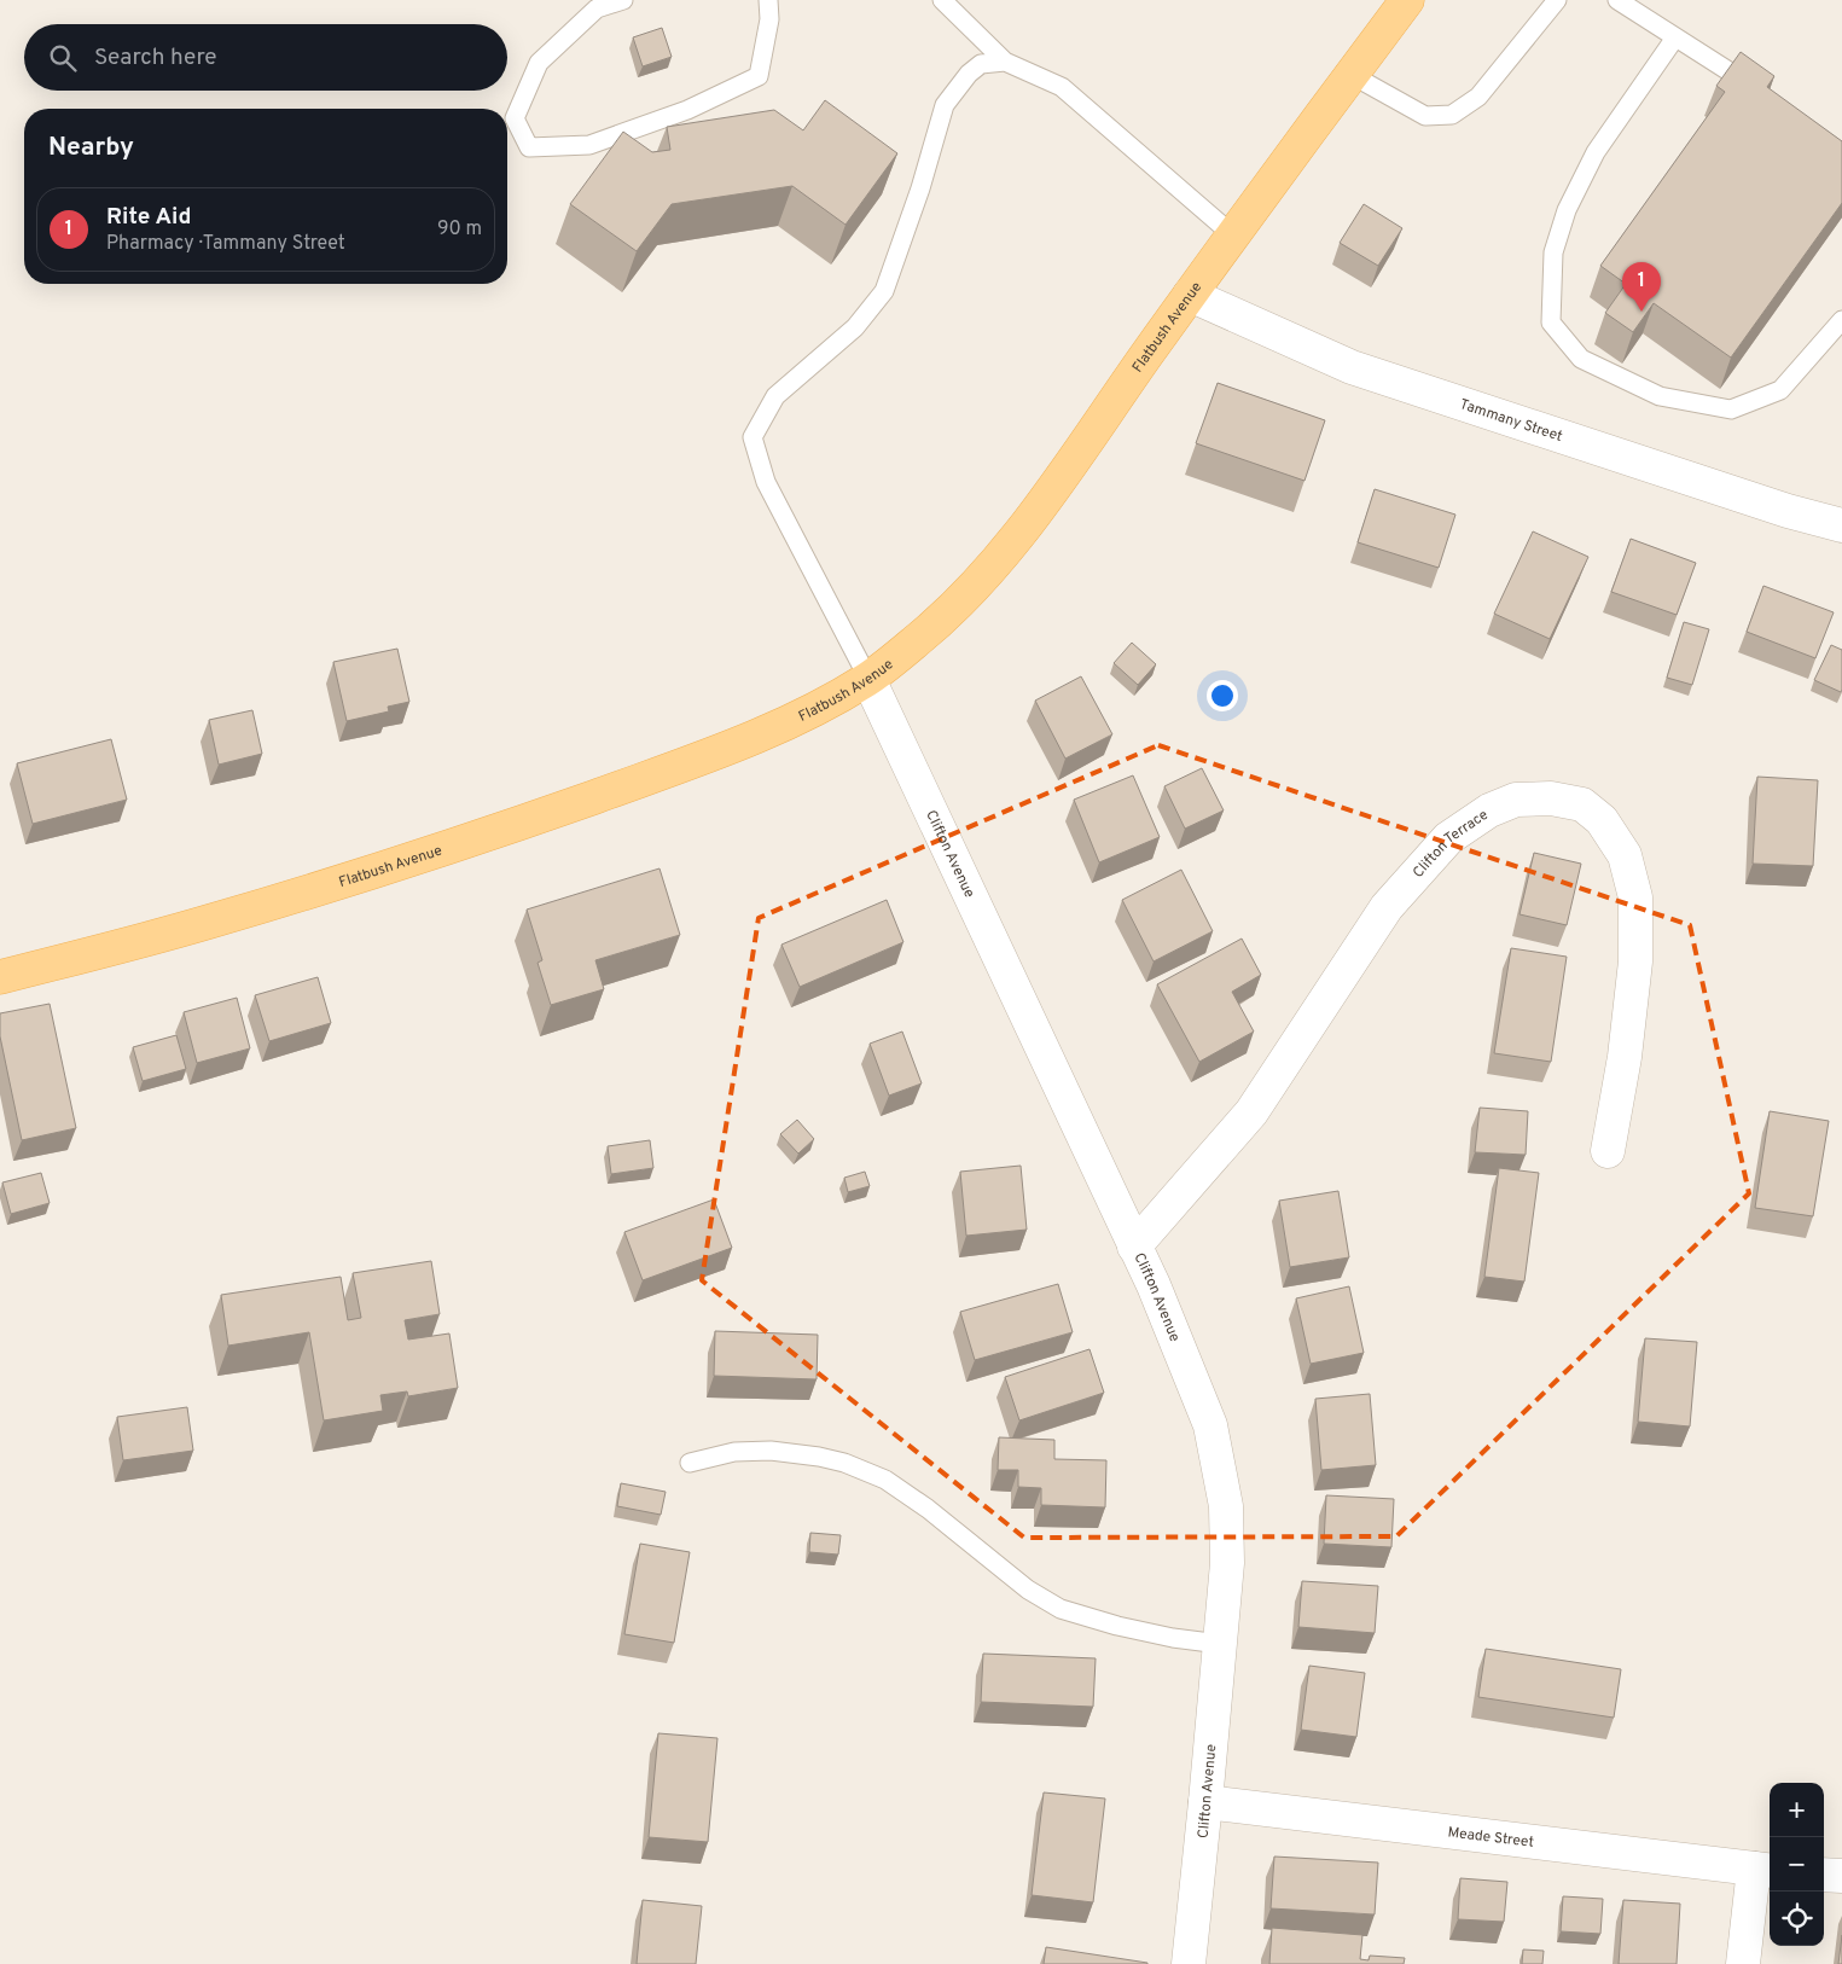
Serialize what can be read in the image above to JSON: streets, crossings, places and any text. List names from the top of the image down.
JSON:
{
  "streets": {
    "main road": ["Flatbush Avenue"],
    "street": [
      "Tammany Street",
      "Clifton Terrace",
      "Clifton Avenue",
      "Meade Street"
    ]
  },
  "crossings": [
    ["Flatbush Avenue", "Tammany Street"],
    ["Flatbush Avenue", "Clifton Avenue"],
    ["Clifton Terrace", "Clifton Avenue"],
    ["Clifton Avenue", "Meade Street"]
  ],
  "page": {
    "search": "Search here",
    "heading": "Nearby",
    "list": [
      {
        "mark": "1",
        "name": "Rite Aid",
        "note": "Pharmacy · Tammany Street",
        "value": "90 m"
      }
    ],
    "pins": "1",
    "map_buttons": ["+", "−"]
  }
}
